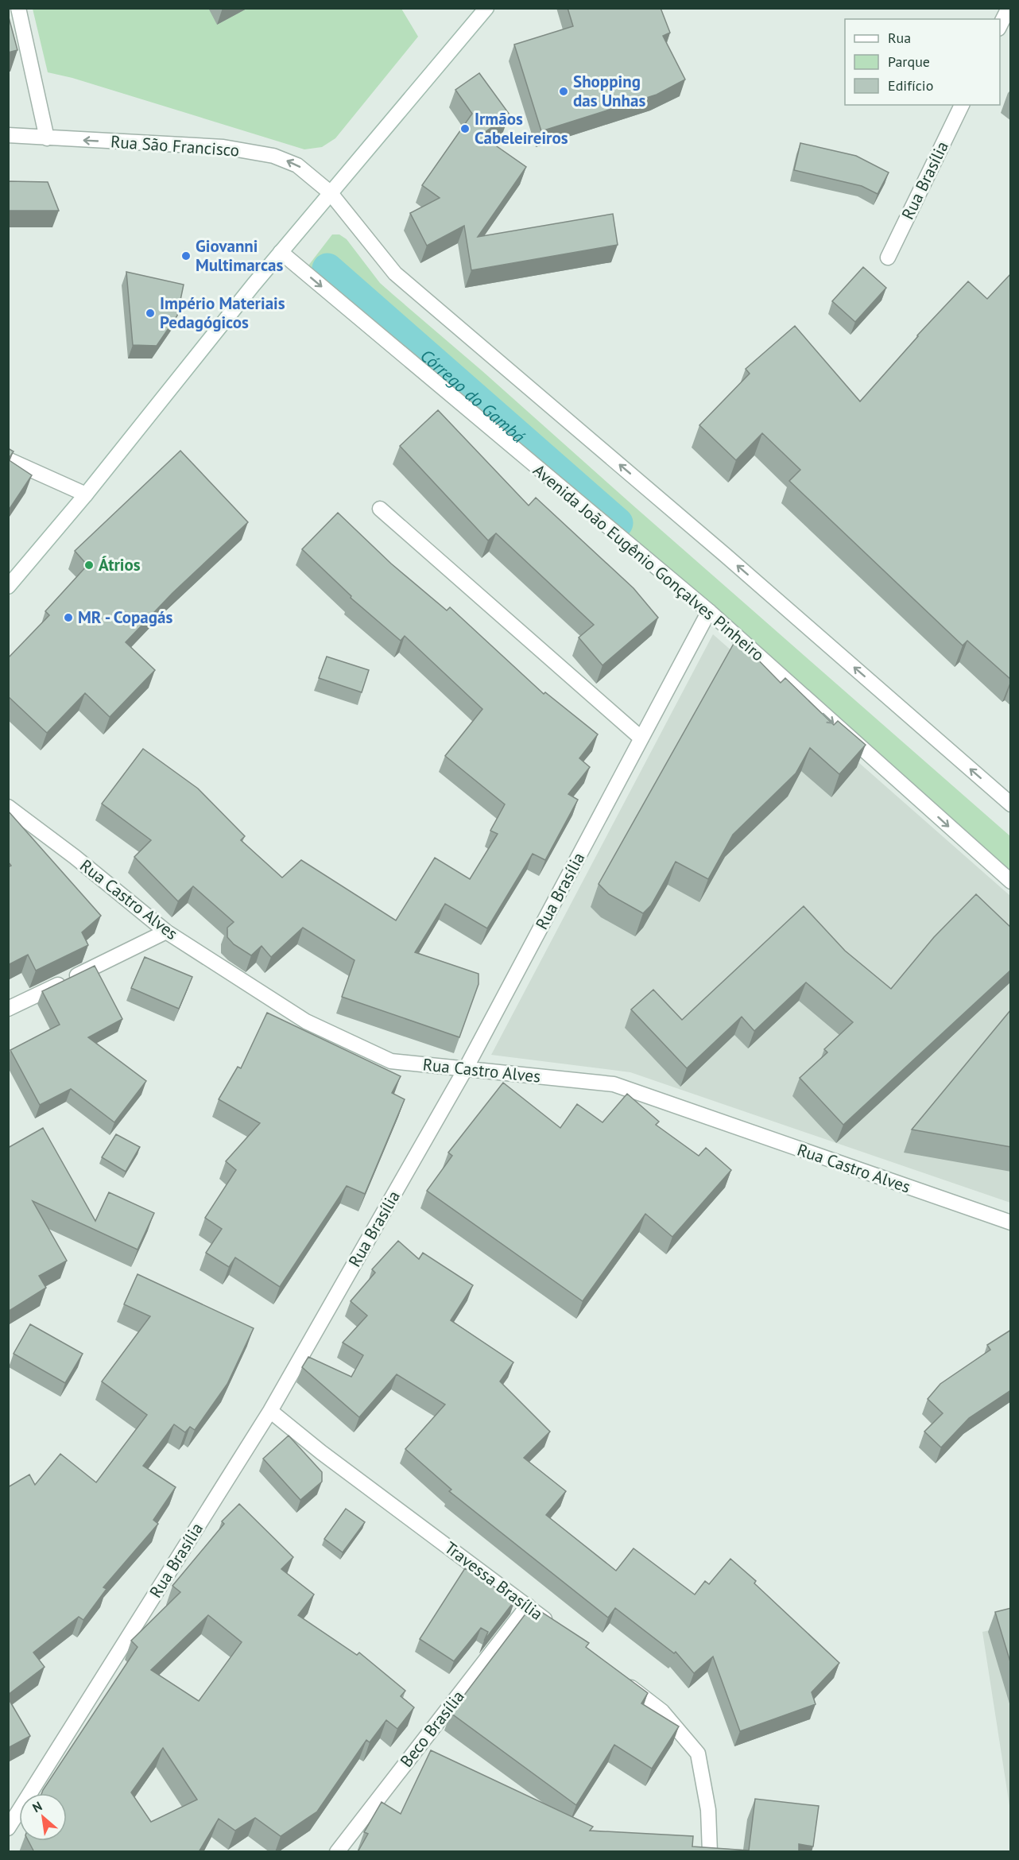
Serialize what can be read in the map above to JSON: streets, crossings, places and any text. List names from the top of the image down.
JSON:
{
  "streets": {
    "street": [
      "Rua São Francisco",
      "Rua Brasília",
      "Avenida João Eugênio Gonçalves Pinheiro",
      "Rua Castro Alves",
      "Travessa Brasília",
      "Beco Brasília"
    ]
  },
  "crossings": [
    ["Rua Brasília", "Avenida João Eugênio Gonçalves Pinheiro"],
    ["Rua Brasília", "Rua Castro Alves"],
    ["Rua Brasília", "Travessa Brasília"],
    ["Travessa Brasília", "Beco Brasília"]
  ],
  "one_way": ["Rua São Francisco"],
  "water": ["Córrego do Gambá"],
  "places": [
    "Shopping das Unhas",
    "Irmãos Cabeleireiros",
    "Giovanni Multimarcas",
    "Império Materiais Pedagógicos",
    "Átrios",
    "MR - Copagás"
  ],
  "legend": ["Rua", "Parque", "Edifício"],
  "north": "top left"
}
